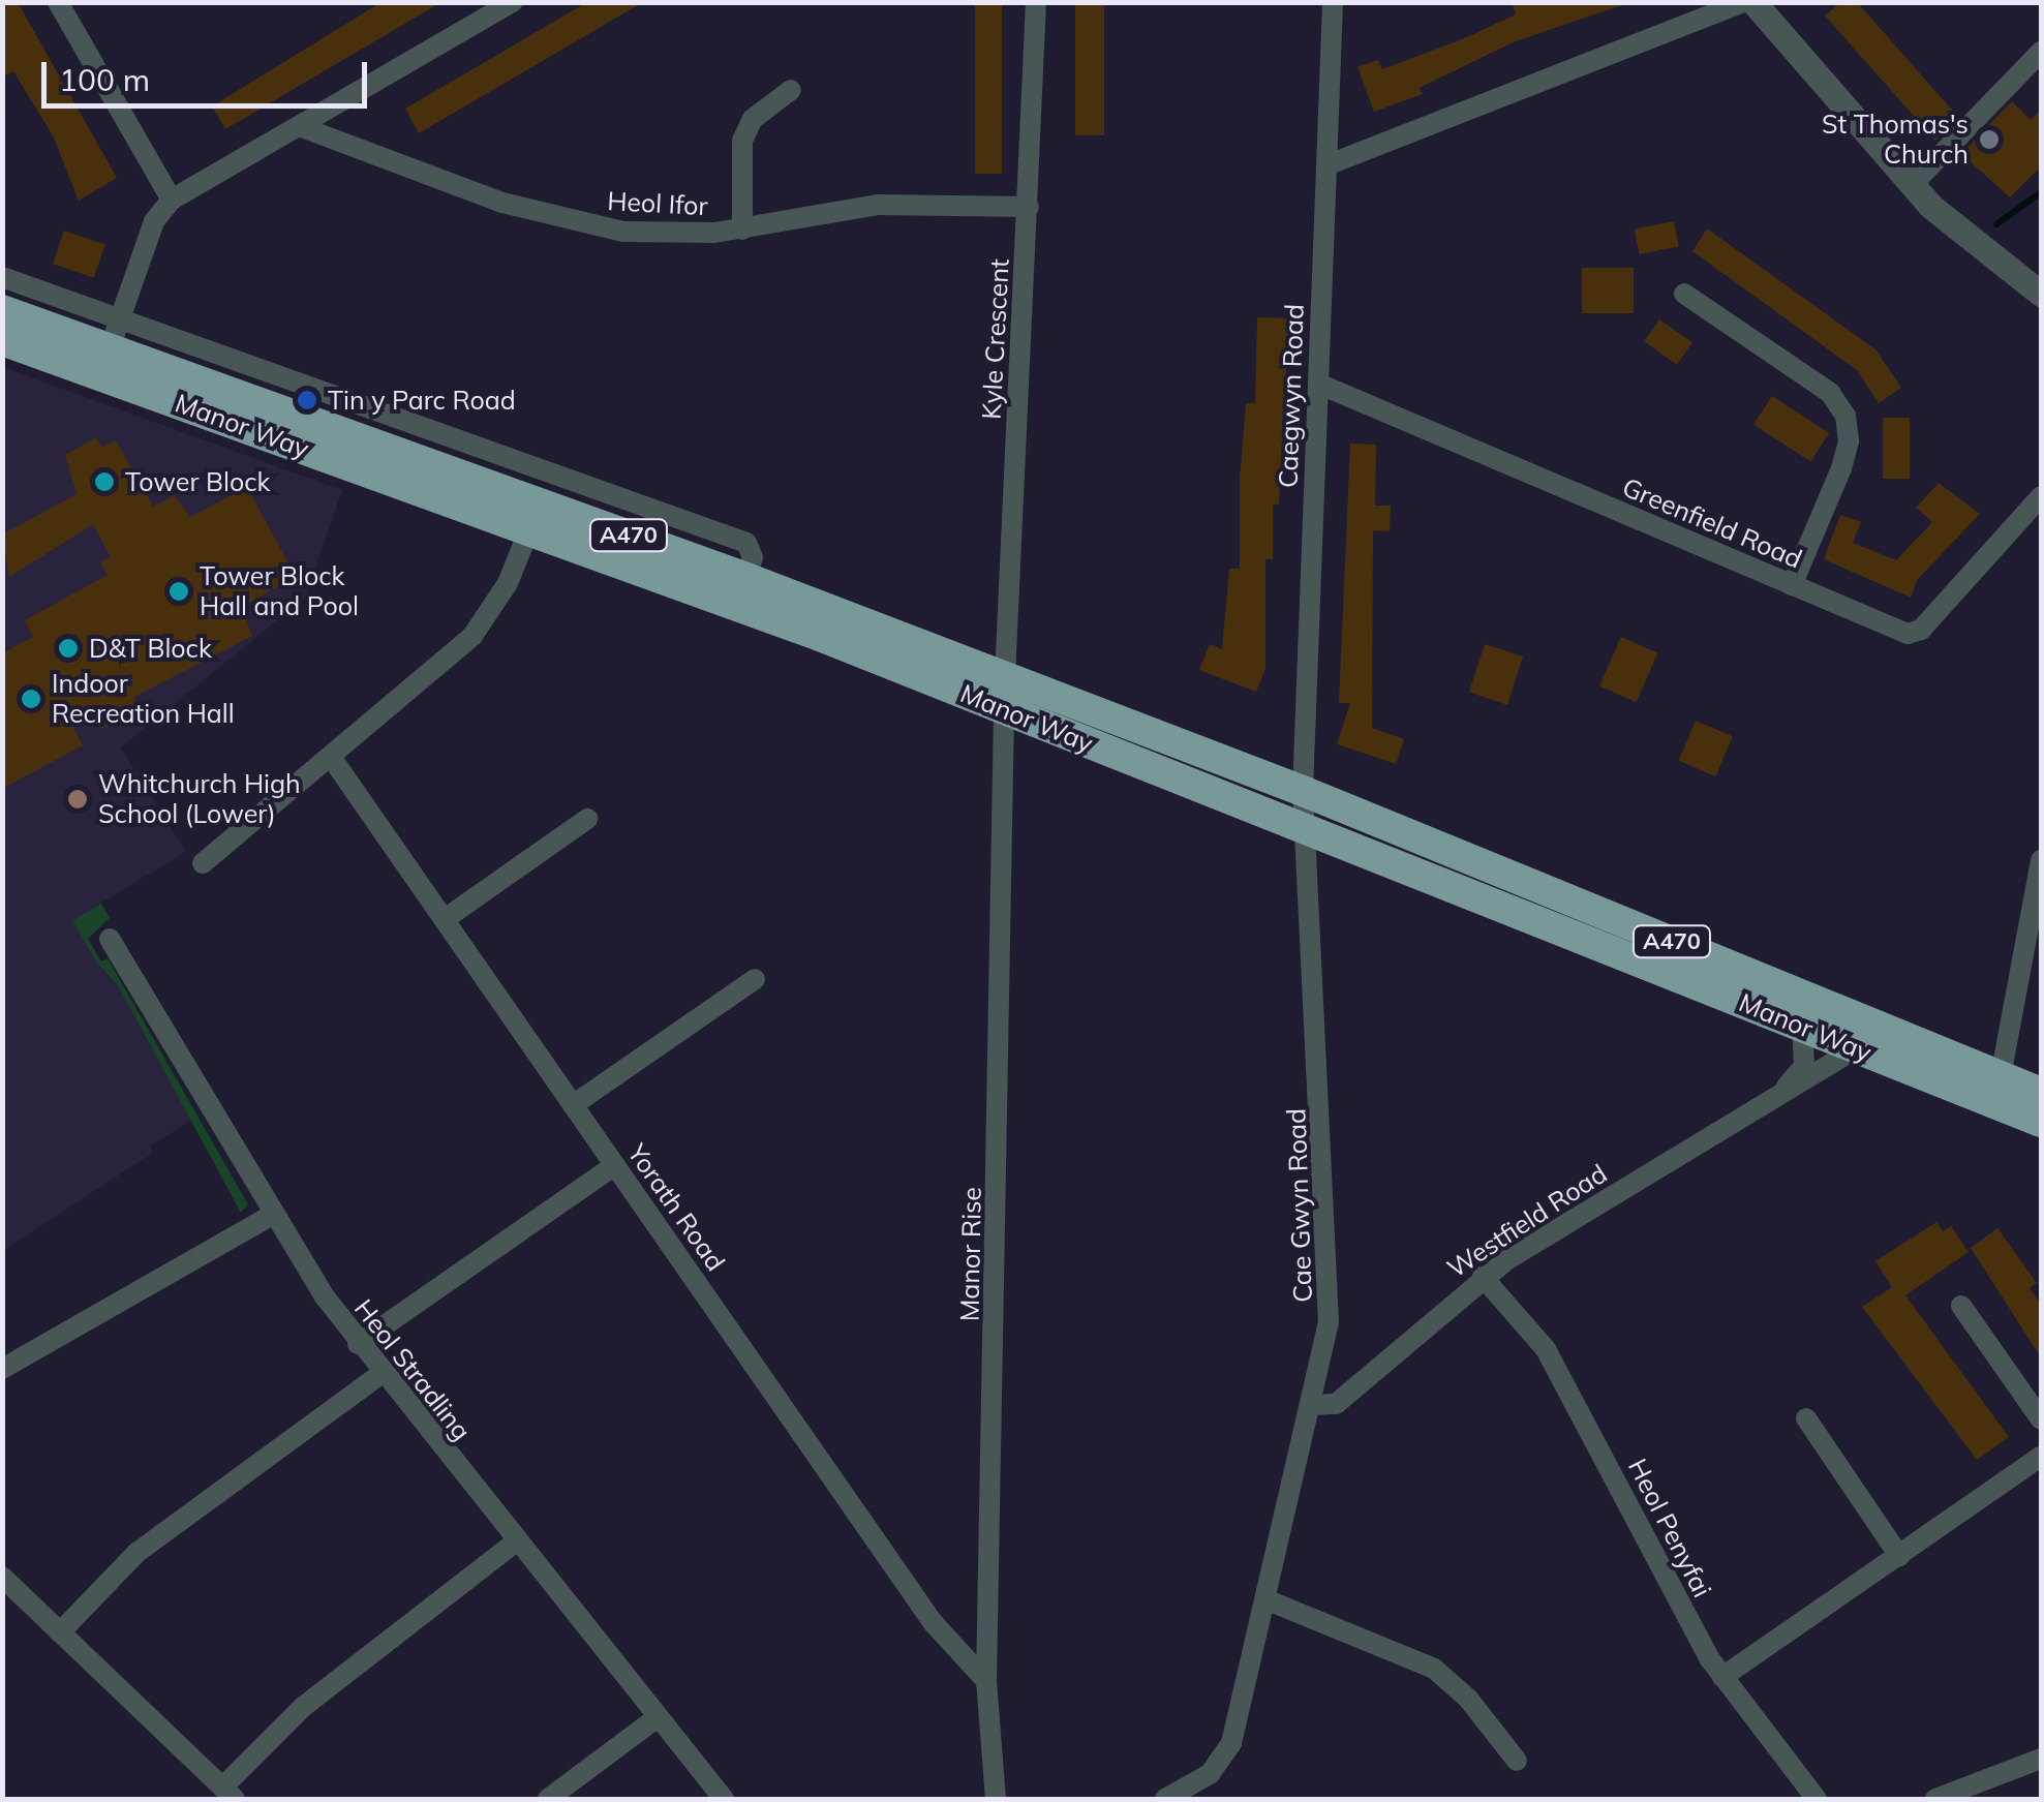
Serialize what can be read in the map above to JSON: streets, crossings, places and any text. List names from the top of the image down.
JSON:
{
  "streets": {
    "highway": ["Manor Way", "A470"],
    "street": [
      "Heol Ifor",
      "Kyle Crescent",
      "Caegwyn Road",
      "Greenfield Road",
      "Cae Gwyn Road",
      "Yorath Road",
      "Westfield Road",
      "Manor Rise",
      "Heol Stradling",
      "Heol Penyfai"
    ]
  },
  "crossings": [
    ["Heol Ifor", "Kyle Crescent"],
    ["Kyle Crescent", "Manor Way"],
    ["Caegwyn Road", "Manor Way"],
    ["Caegwyn Road", "Greenfield Road"],
    ["Caegwyn Road", "Cae Gwyn Road"],
    ["Manor Way", "Cae Gwyn Road"],
    ["Manor Way", "Westfield Road"],
    ["Manor Way", "Manor Rise"],
    ["Cae Gwyn Road", "Westfield Road"],
    ["Yorath Road", "Manor Rise"],
    ["Westfield Road", "Heol Penyfai"]
  ],
  "places": [
    "St Thomas's Church",
    "Tin y Parc Road",
    "Tower Block",
    "Tower Block Hall and Pool",
    "D&T Block",
    "Indoor Recreation Hall",
    "Whitchurch High School (Lower)"
  ],
  "scale_bar": "100 m"
}
